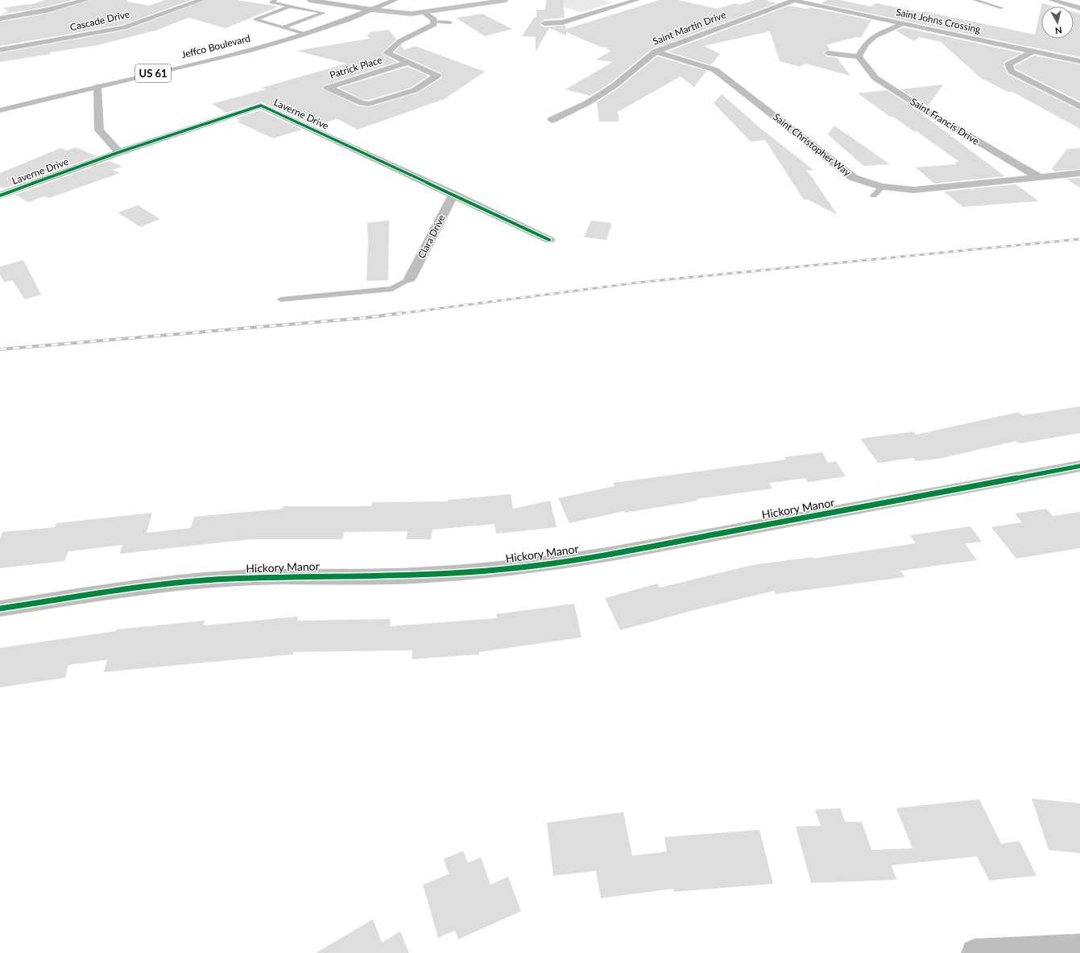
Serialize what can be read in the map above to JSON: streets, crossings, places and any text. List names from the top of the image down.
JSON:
{
  "streets": {
    "main road": ["Jeffco Boulevard", "US 61"],
    "street": [
      "Cascade Drive",
      "Saint Johns Crossing",
      "Saint Martin Drive",
      "Patrick Place",
      "Laverne Drive",
      "Saint Francis Drive",
      "Saint Christopher Way",
      "Clara Drive",
      "Hickory Manor"
    ]
  },
  "crossings": [
    ["Saint Johns Crossing", "Saint Martin Drive"],
    ["Saint Martin Drive", "Saint Christopher Way"],
    ["Laverne Drive", "Clara Drive"],
    ["Saint Francis Drive", "Saint Christopher Way"]
  ],
  "north": "bottom"
}
